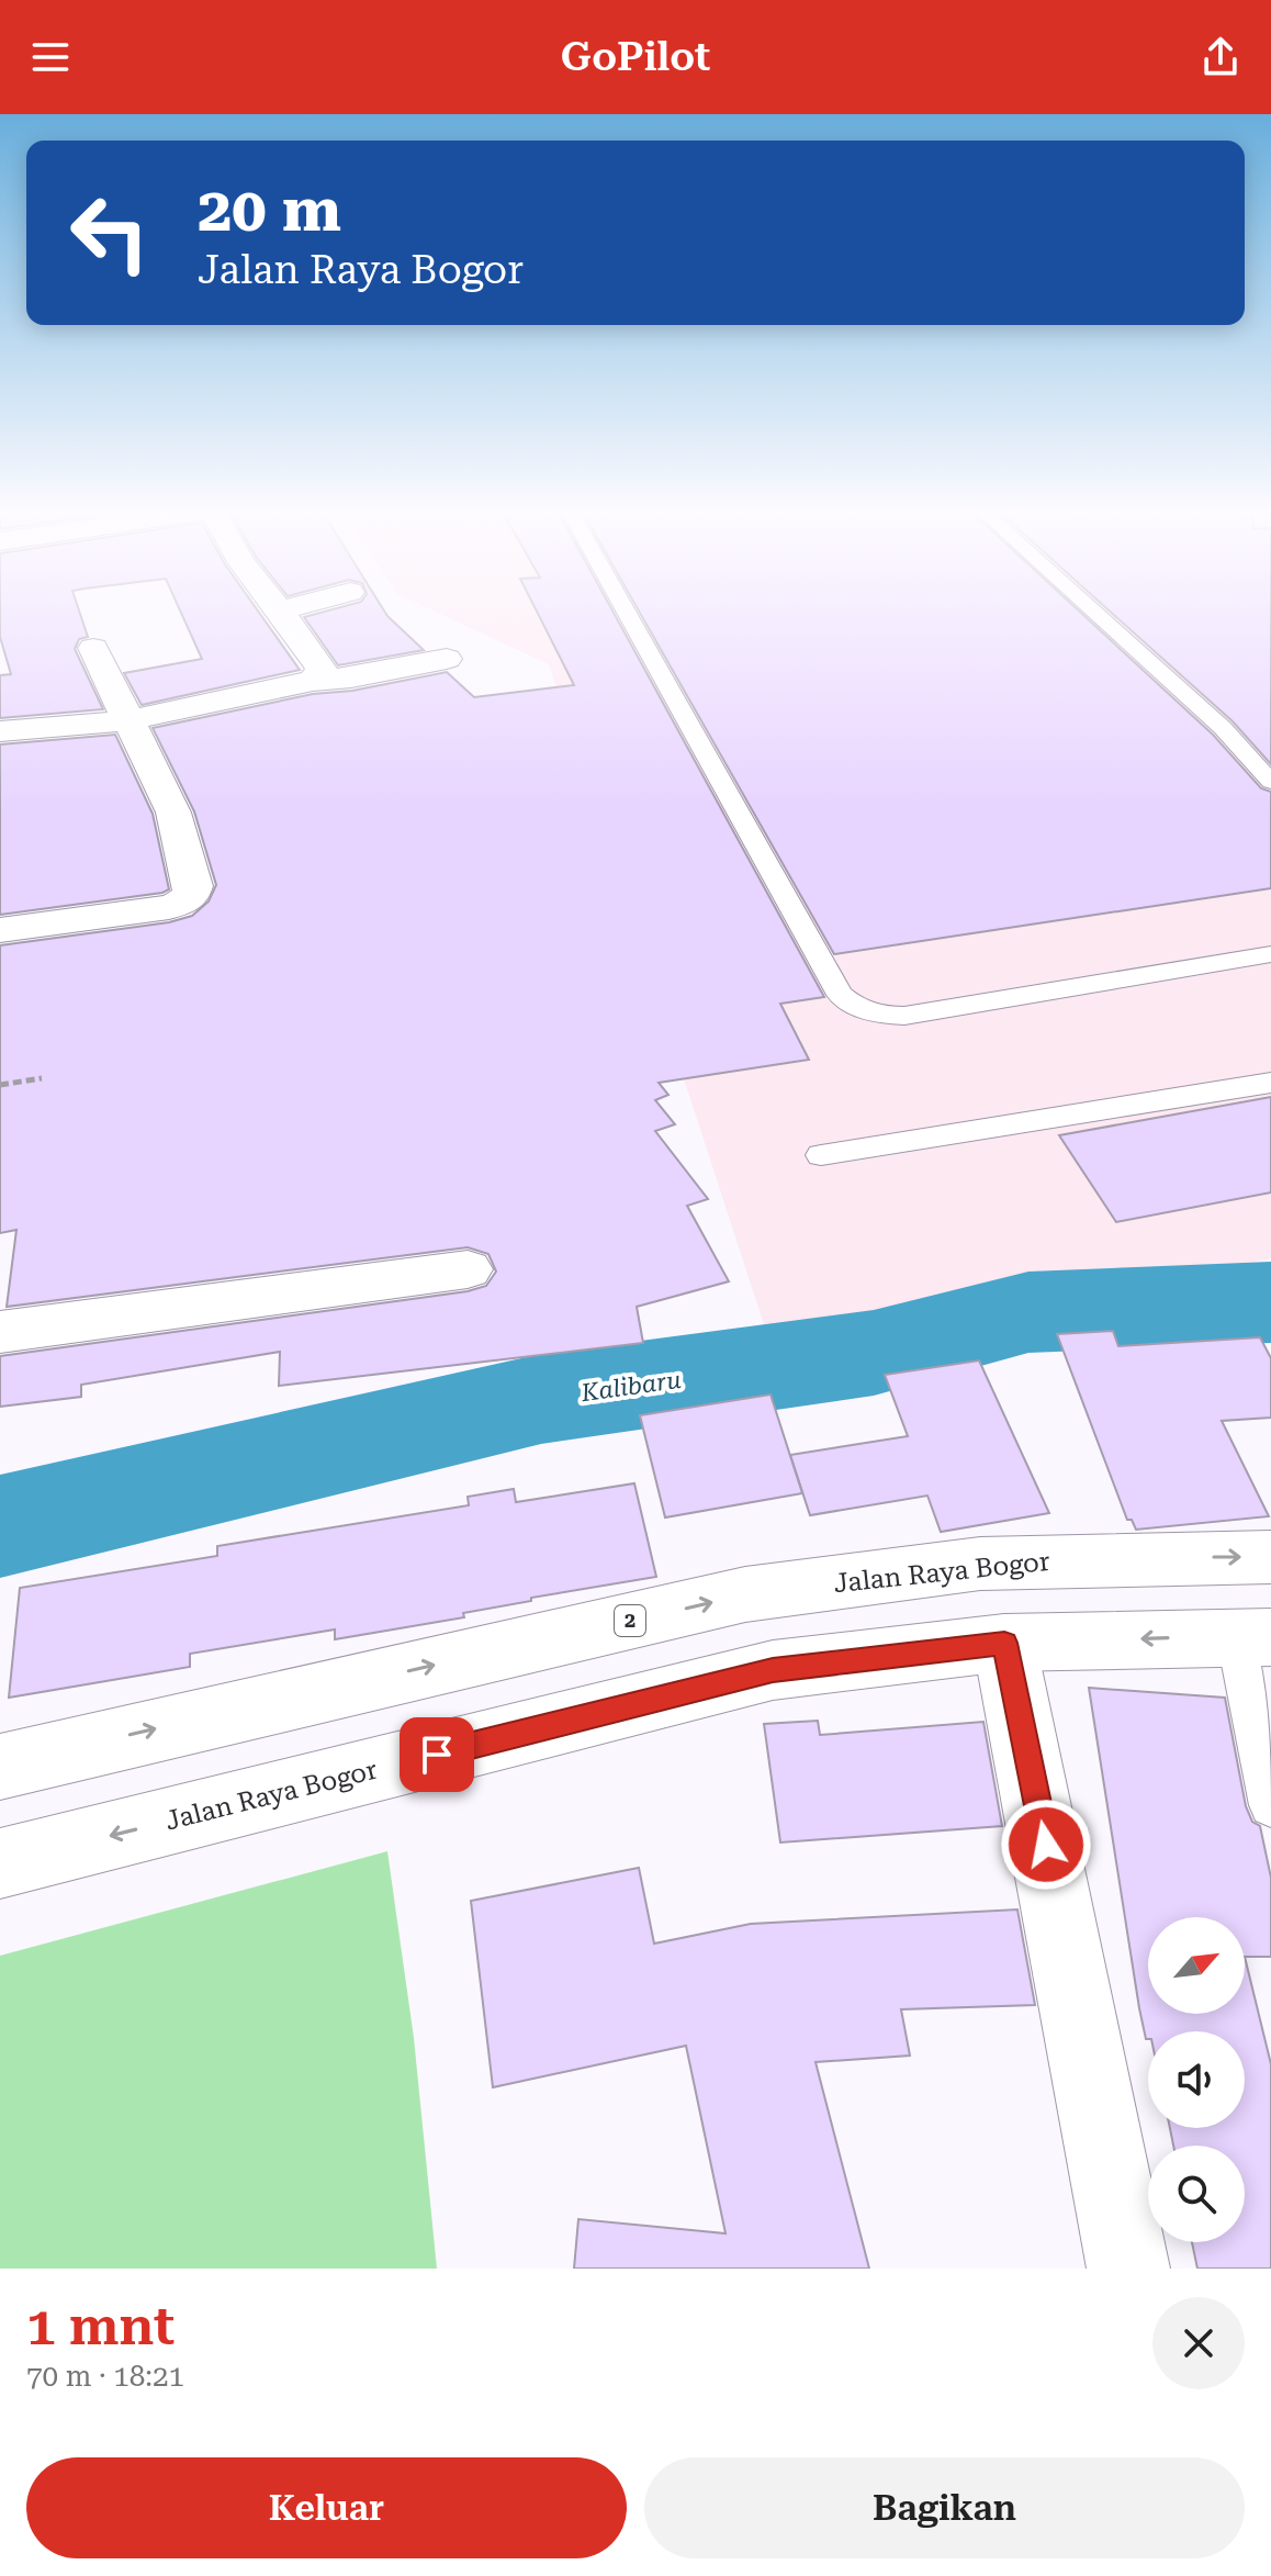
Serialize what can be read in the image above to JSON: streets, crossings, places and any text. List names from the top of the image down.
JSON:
{
  "streets": {
    "main road": ["Jalan Raya Bogor", "2"]
  },
  "water": ["Kalibaru"],
  "north": "top right",
  "page": {
    "header": "GoPilot",
    "turn": ["20 m", "Jalan Raya Bogor"],
    "heading": ["1 mnt", "70 m · 18:21"],
    "buttons": ["Keluar", "Bagikan"]
  }
}
